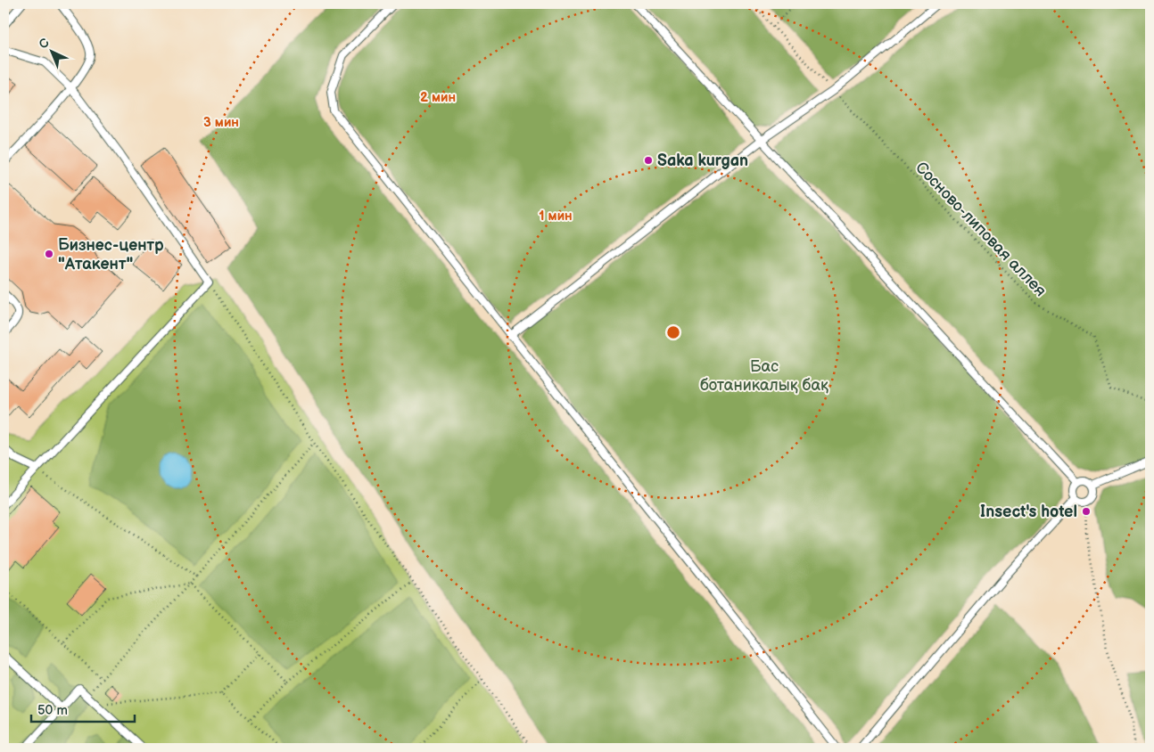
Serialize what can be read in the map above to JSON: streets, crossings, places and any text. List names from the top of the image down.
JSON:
{
  "streets": {
    "path": ["Сосново-липовая аллея"]
  },
  "parks": ["Бас ботаникалық бақ"],
  "places": ["Saka kurgan", "Бизнес-центр \"Атакент\"", "Insect's hotel"],
  "scale_bar": "50 m",
  "north": "top left",
  "rings": ["2 мин", "3 мин", "1 мин"]
}
